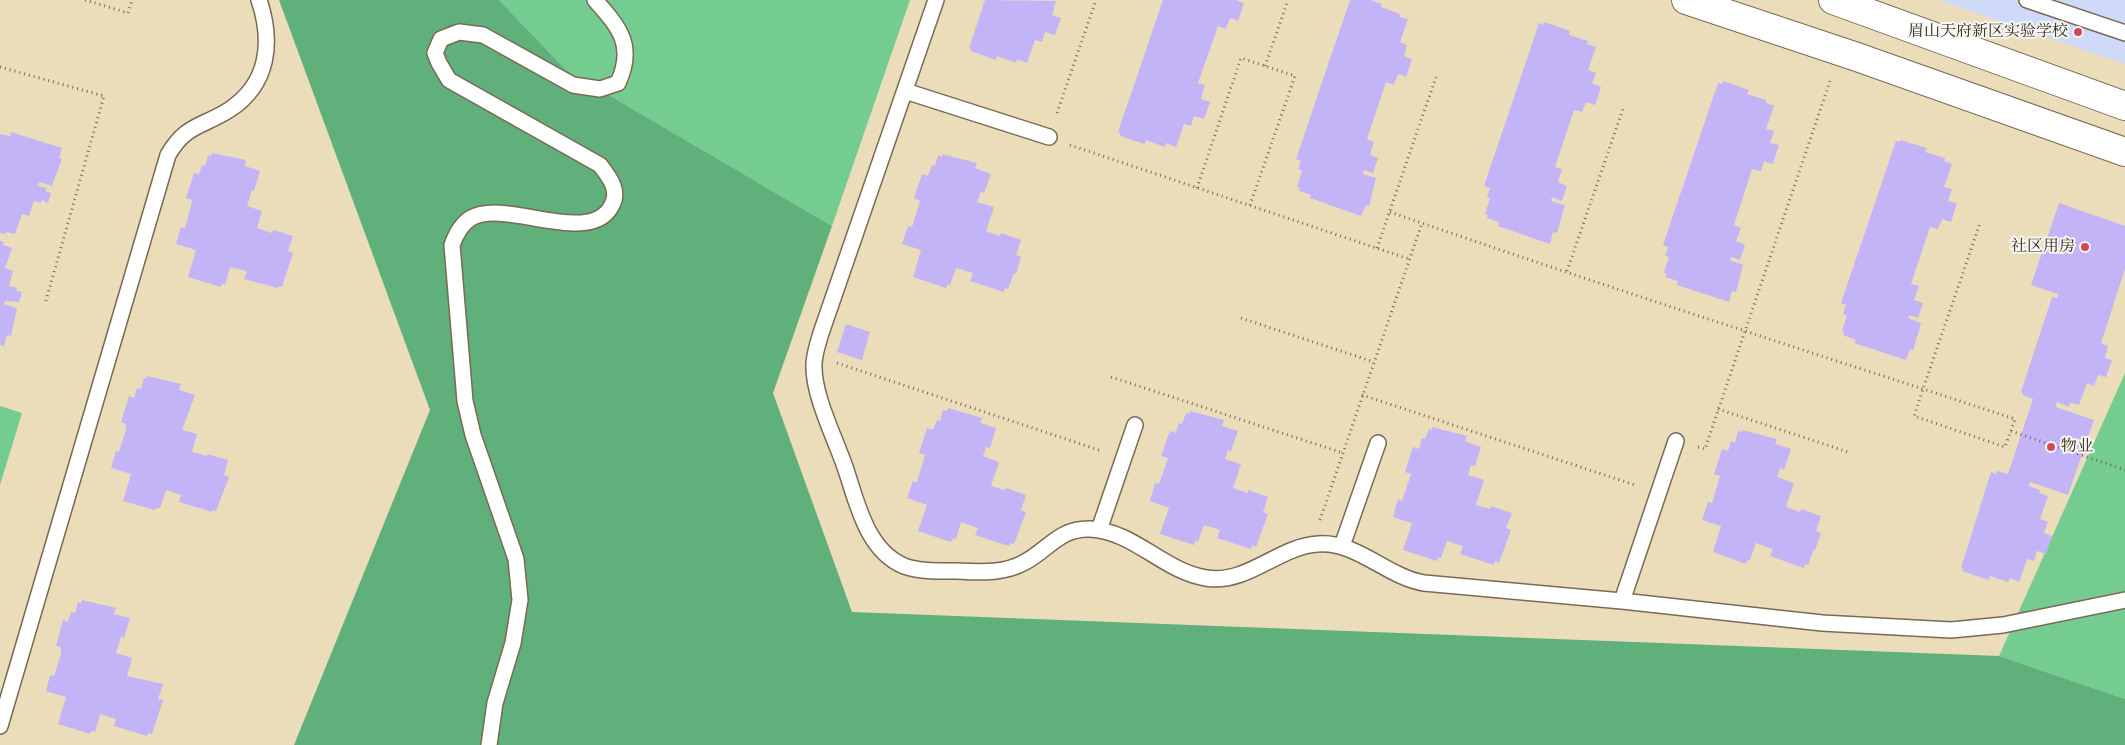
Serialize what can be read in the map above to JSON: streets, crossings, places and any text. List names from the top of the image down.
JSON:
{
  "places": ["眉山天府新区实验学校", "社区用房", "物业"]
}
